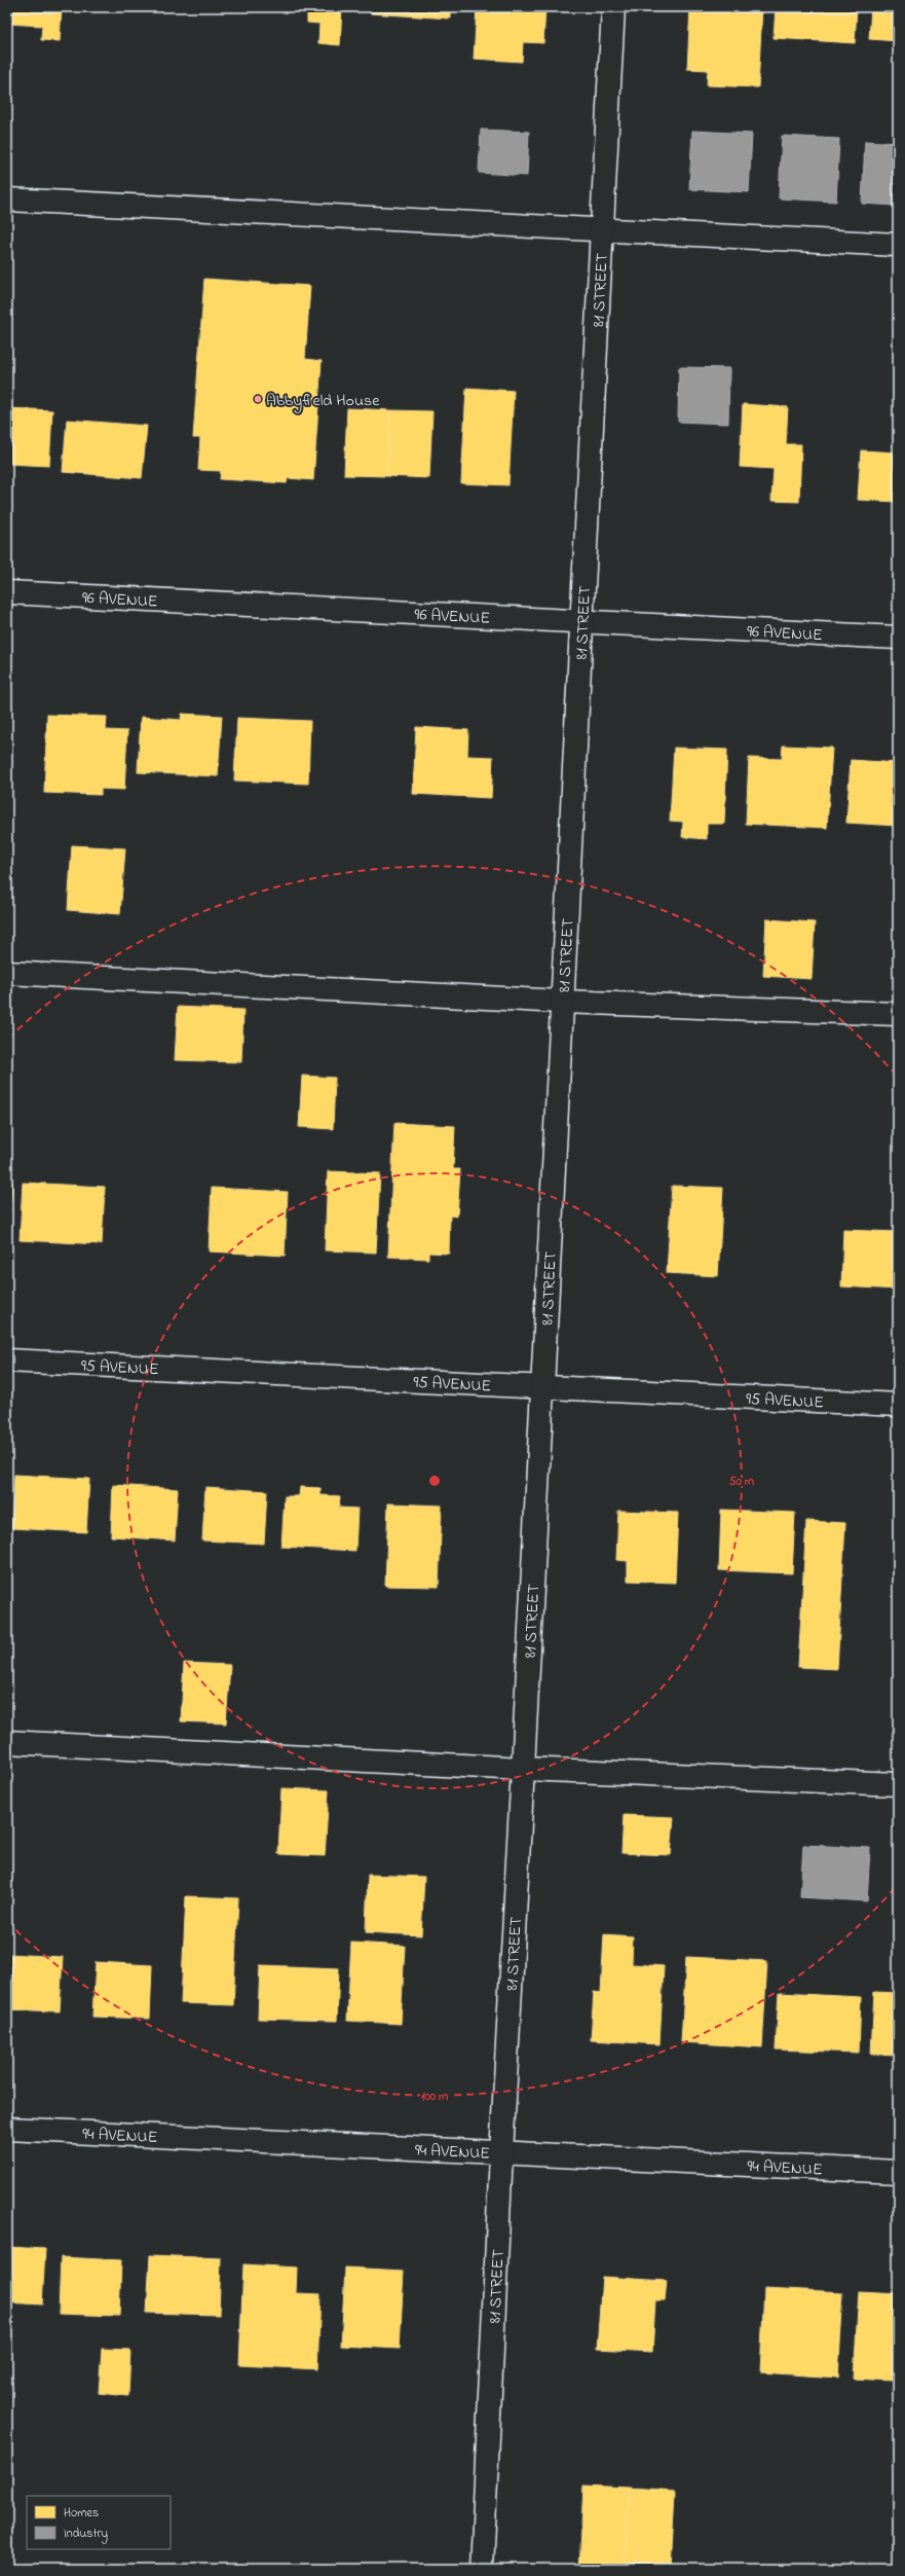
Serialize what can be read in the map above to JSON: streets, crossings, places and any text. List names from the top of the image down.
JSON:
{
  "streets": {
    "street": [
      "81 STREET",
      "96 AVENUE",
      "95 AVENUE",
      "94 AVENUE"
    ]
  },
  "crossings": [
    ["81 STREET", "96 AVENUE"],
    ["81 STREET", "95 AVENUE"],
    ["81 STREET", "94 AVENUE"]
  ],
  "places": ["Abbyfield House"],
  "legend": ["Homes", "Industry"],
  "rings": ["50 m", "100 m"]
}
